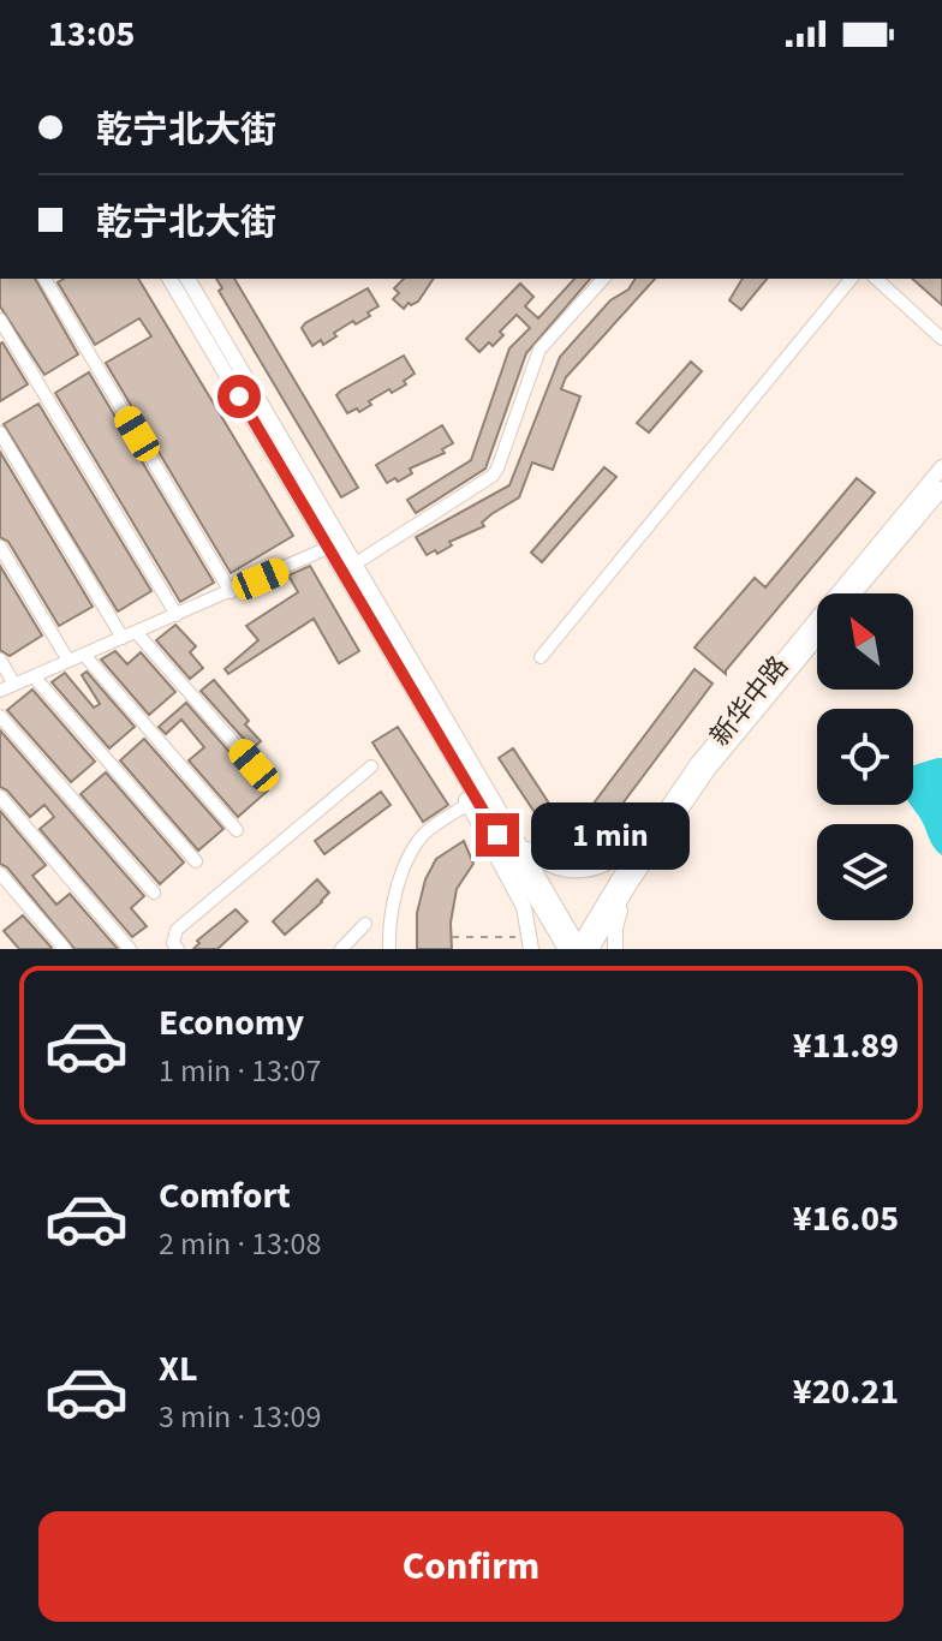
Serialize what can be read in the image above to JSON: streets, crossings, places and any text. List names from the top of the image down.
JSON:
{
  "streets": {
    "main road": ["新华中路"]
  },
  "north": "top left",
  "page": {
    "status": "13:05",
    "banner": ["乾宁北大街", "乾宁北大街"],
    "bubble": "1 min",
    "list": [
      {
        "name": "Economy",
        "note": "1 min · 13:07",
        "value": "¥11.89"
      },
      {
        "name": "Comfort",
        "note": "2 min · 13:08",
        "value": "¥16.05"
      },
      {
        "name": "XL",
        "note": "3 min · 13:09",
        "value": "¥20.21"
      }
    ],
    "buttons": "Confirm"
  }
}
